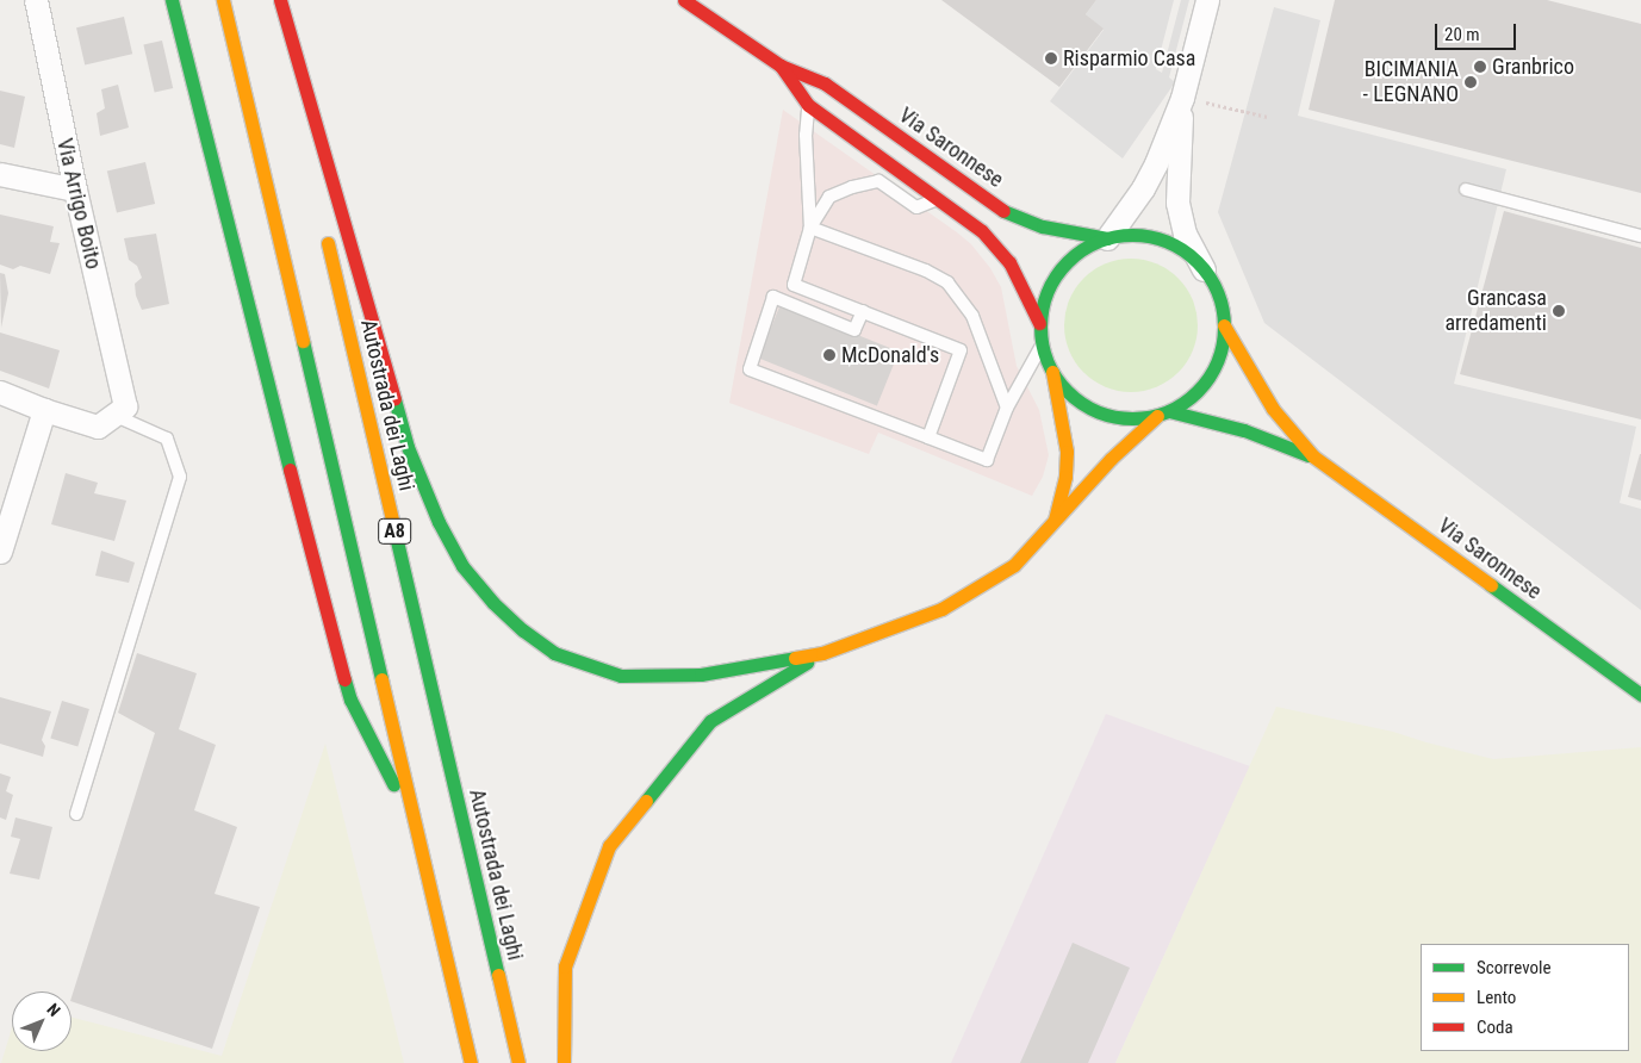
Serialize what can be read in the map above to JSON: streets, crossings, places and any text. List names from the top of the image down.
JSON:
{
  "streets": {
    "main road": ["Via Saronnese", "Autostrada dei Laghi", "A8"],
    "street": ["Via Arrigo Boito"]
  },
  "places": [
    "Risparmio Casa",
    "Granbrico",
    "BICIMANIA - LEGNANO",
    "Grancasa arredamenti",
    "McDonald's"
  ],
  "legend": ["Scorrevole", "Lento", "Coda"],
  "scale_bar": "20 m",
  "north": "top right"
}
